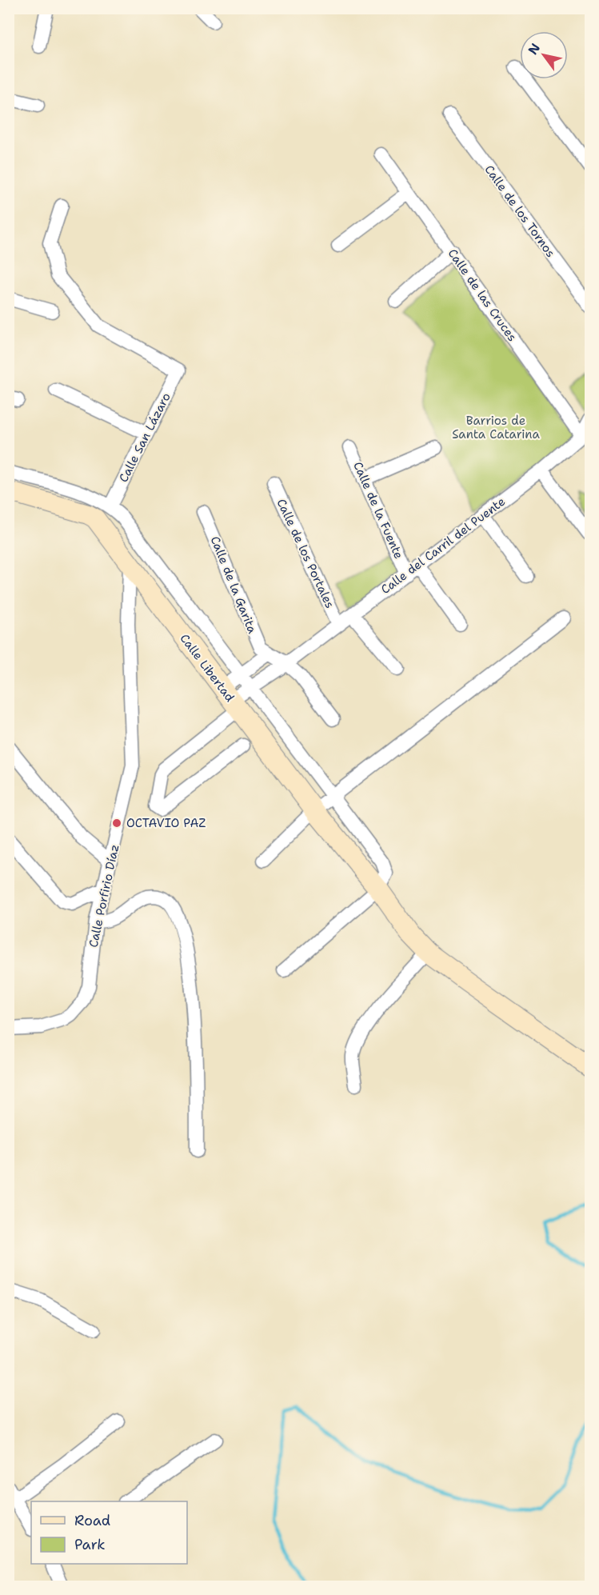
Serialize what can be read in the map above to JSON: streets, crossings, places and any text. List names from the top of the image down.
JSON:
{
  "streets": {
    "main road": ["Calle Libertad"],
    "street": [
      "Calle de los Tornos",
      "Calle de las Cruces",
      "Calle San Lázaro",
      "Calle de la Fuente",
      "Calle del Carril del Puente",
      "Calle de los Portales",
      "Calle de la Garita",
      "Calle Porfirio Díaz"
    ]
  },
  "crossings": [
    ["Calle de las Cruces", "Calle del Carril del Puente"],
    ["Calle de la Fuente", "Calle del Carril del Puente"],
    ["Calle del Carril del Puente", "Calle de los Portales"],
    ["Calle del Carril del Puente", "Calle Libertad"],
    ["Calle Libertad", "Calle Porfirio Díaz"]
  ],
  "parks": ["Barrios de Santa Catarina"],
  "places": ["OCTAVIO PAZ"],
  "legend": ["Road", "Park"],
  "north": "top left"
}
